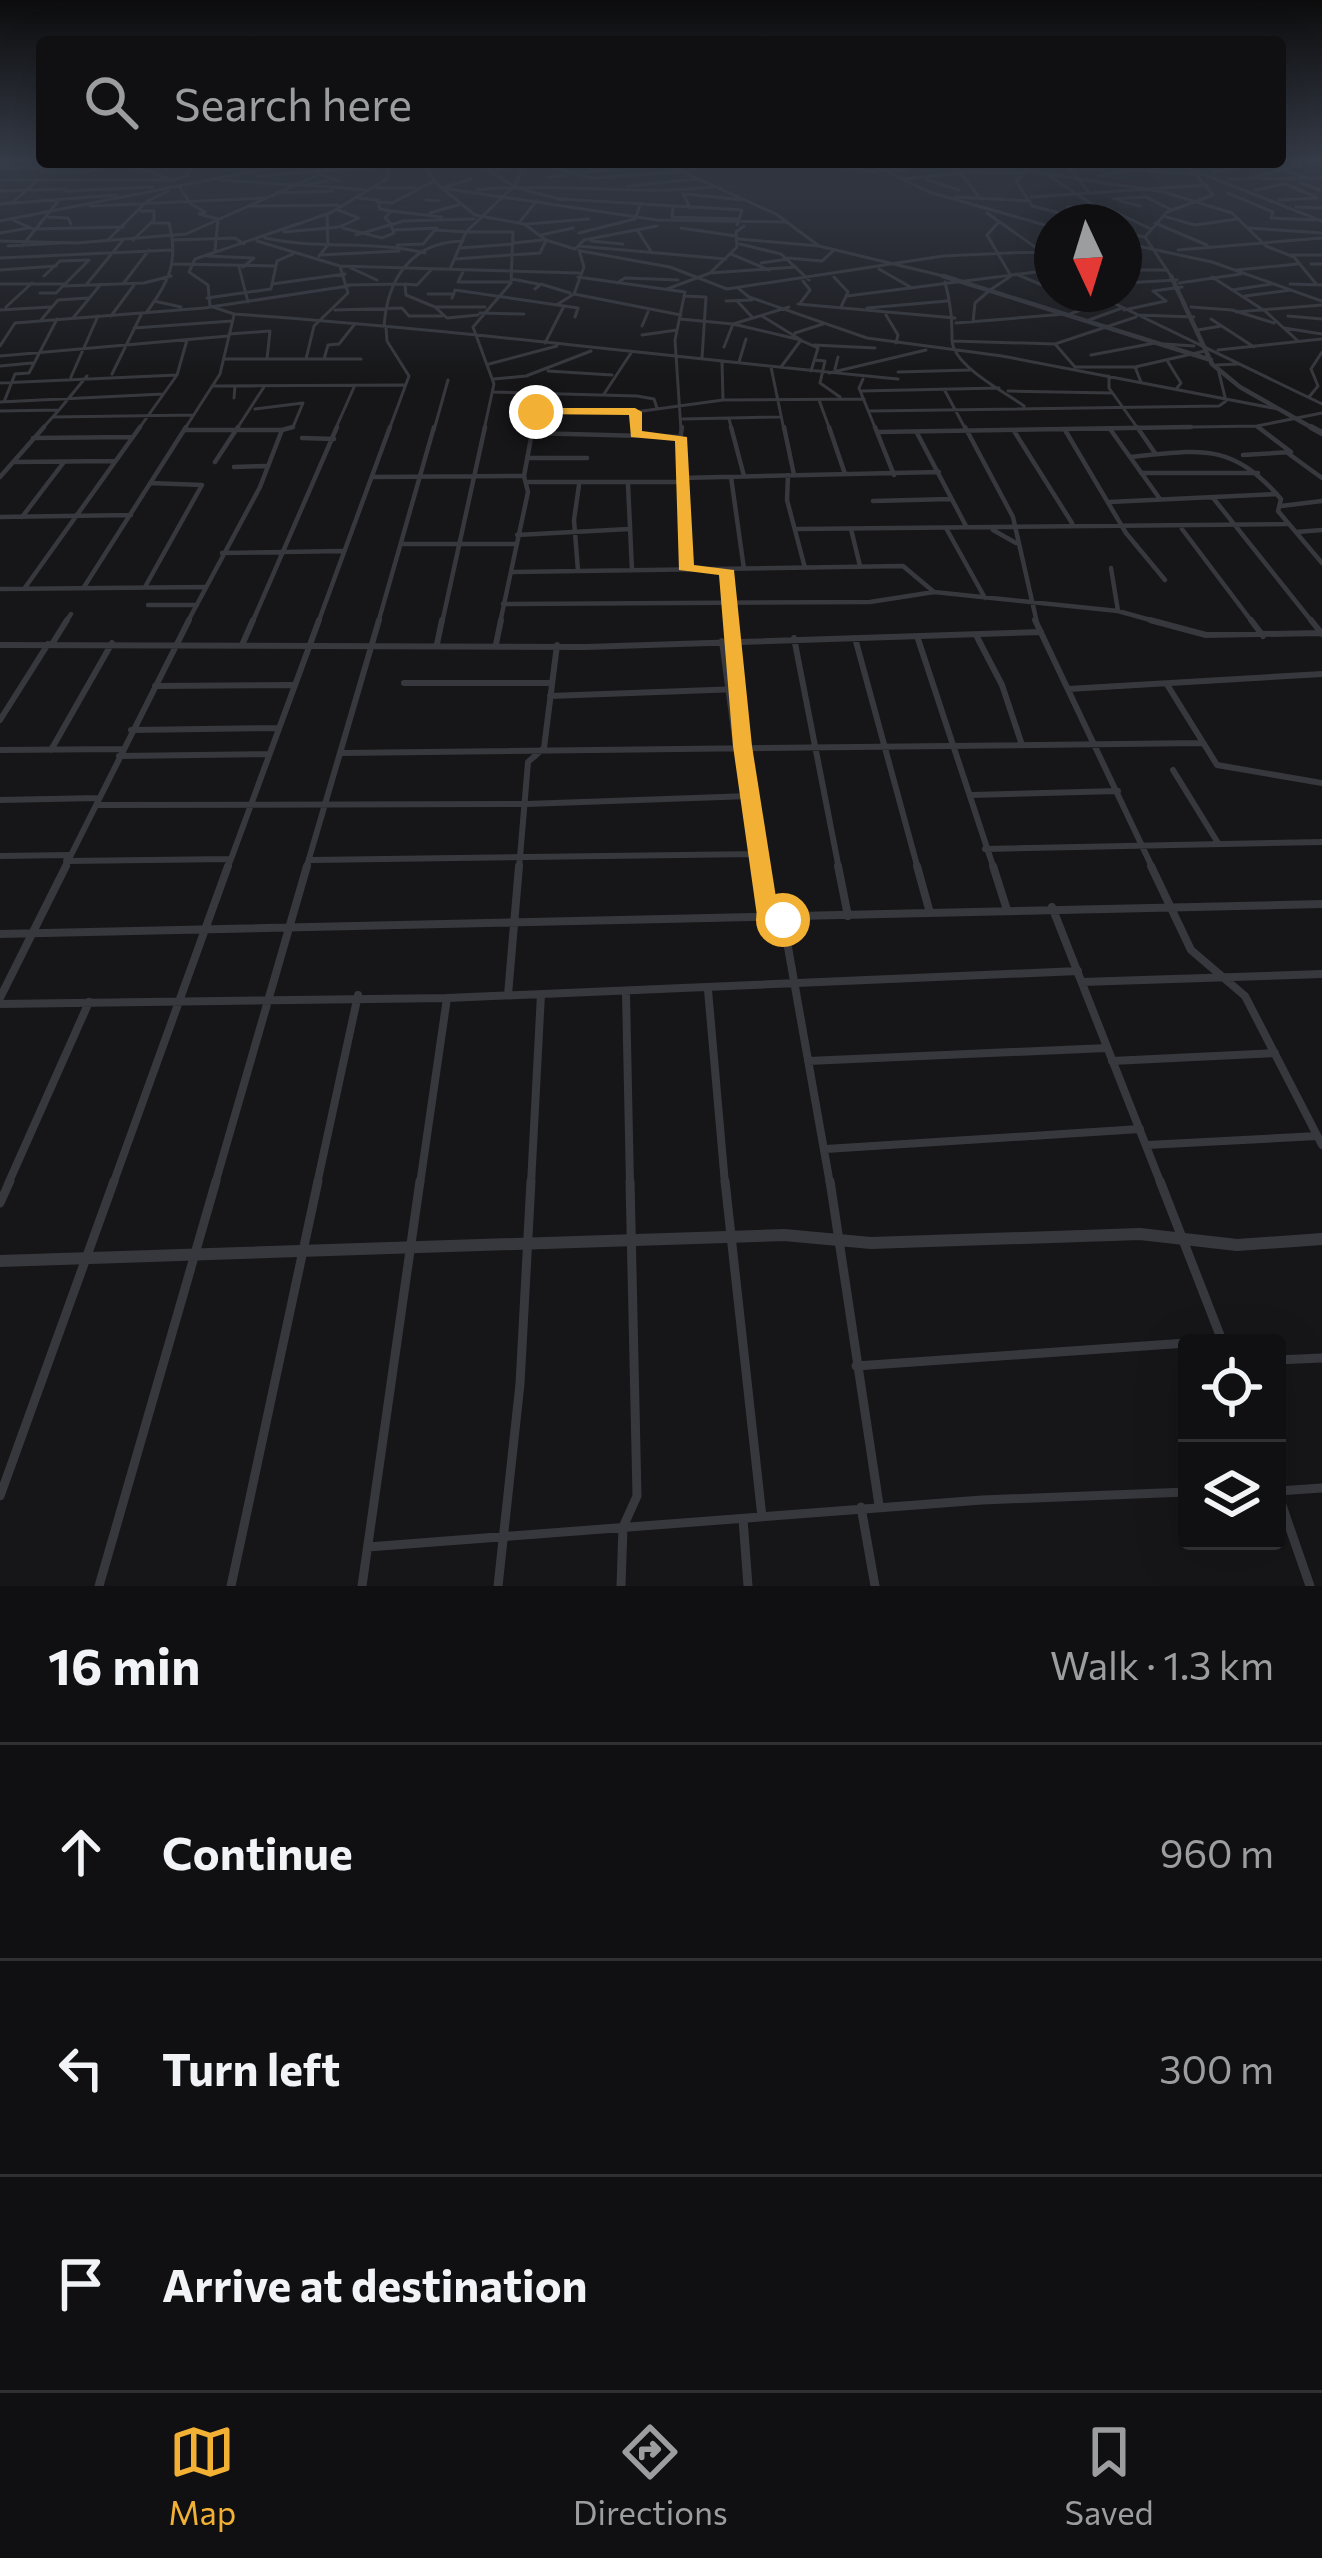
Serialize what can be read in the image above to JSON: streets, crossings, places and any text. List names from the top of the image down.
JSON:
{
  "north": "bottom",
  "page": {
    "search": "Search here",
    "heading": ["16 min", "Walk · 1.3 km"],
    "list": [
      ["Continue", "960 m"],
      ["Turn left", "300 m"],
      "Arrive at destination"
    ],
    "nav": ["Map", "Directions", "Saved"]
  }
}
